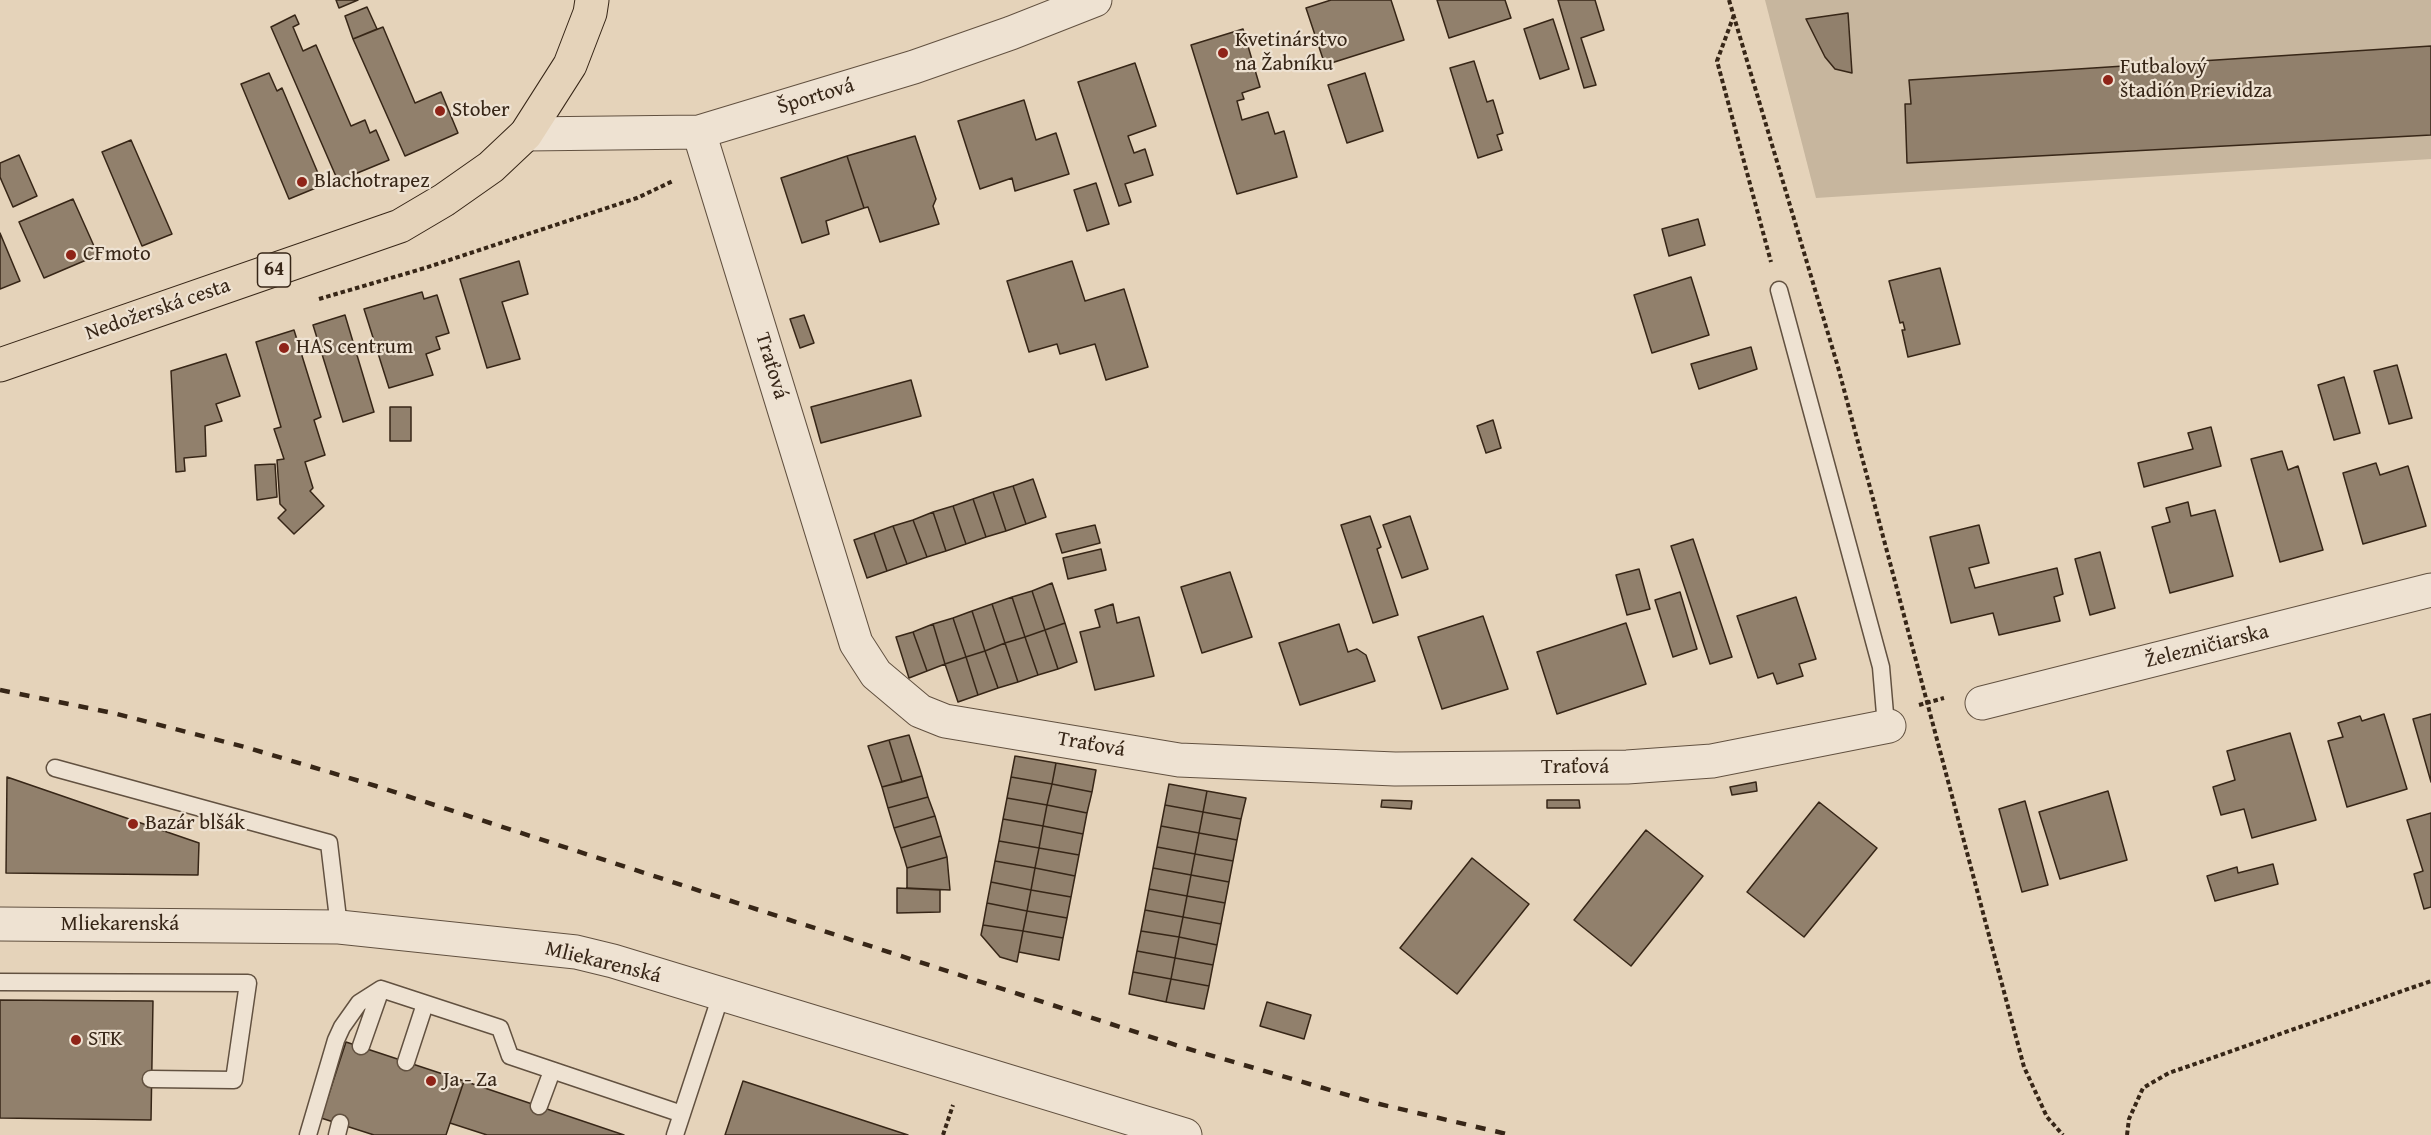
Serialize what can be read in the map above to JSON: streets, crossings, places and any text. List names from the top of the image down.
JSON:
{
  "streets": {
    "main road": ["64", "Nedožerská cesta"],
    "street": [
      "Športová",
      "Traťová",
      "Železničiarska",
      "Mliekarenská"
    ]
  },
  "crossings": [
    ["Športová", "Nedožerská cesta"],
    ["Športová", "Traťová"]
  ],
  "places": [
    "Kvetinárstvo na Žabníku",
    "Futbalový štadión Prievidza",
    "Stober",
    "Blachotrapez",
    "CFmoto",
    "HAS centrum",
    "Bazár blšák",
    "STK",
    "Ja - Za"
  ]
}
